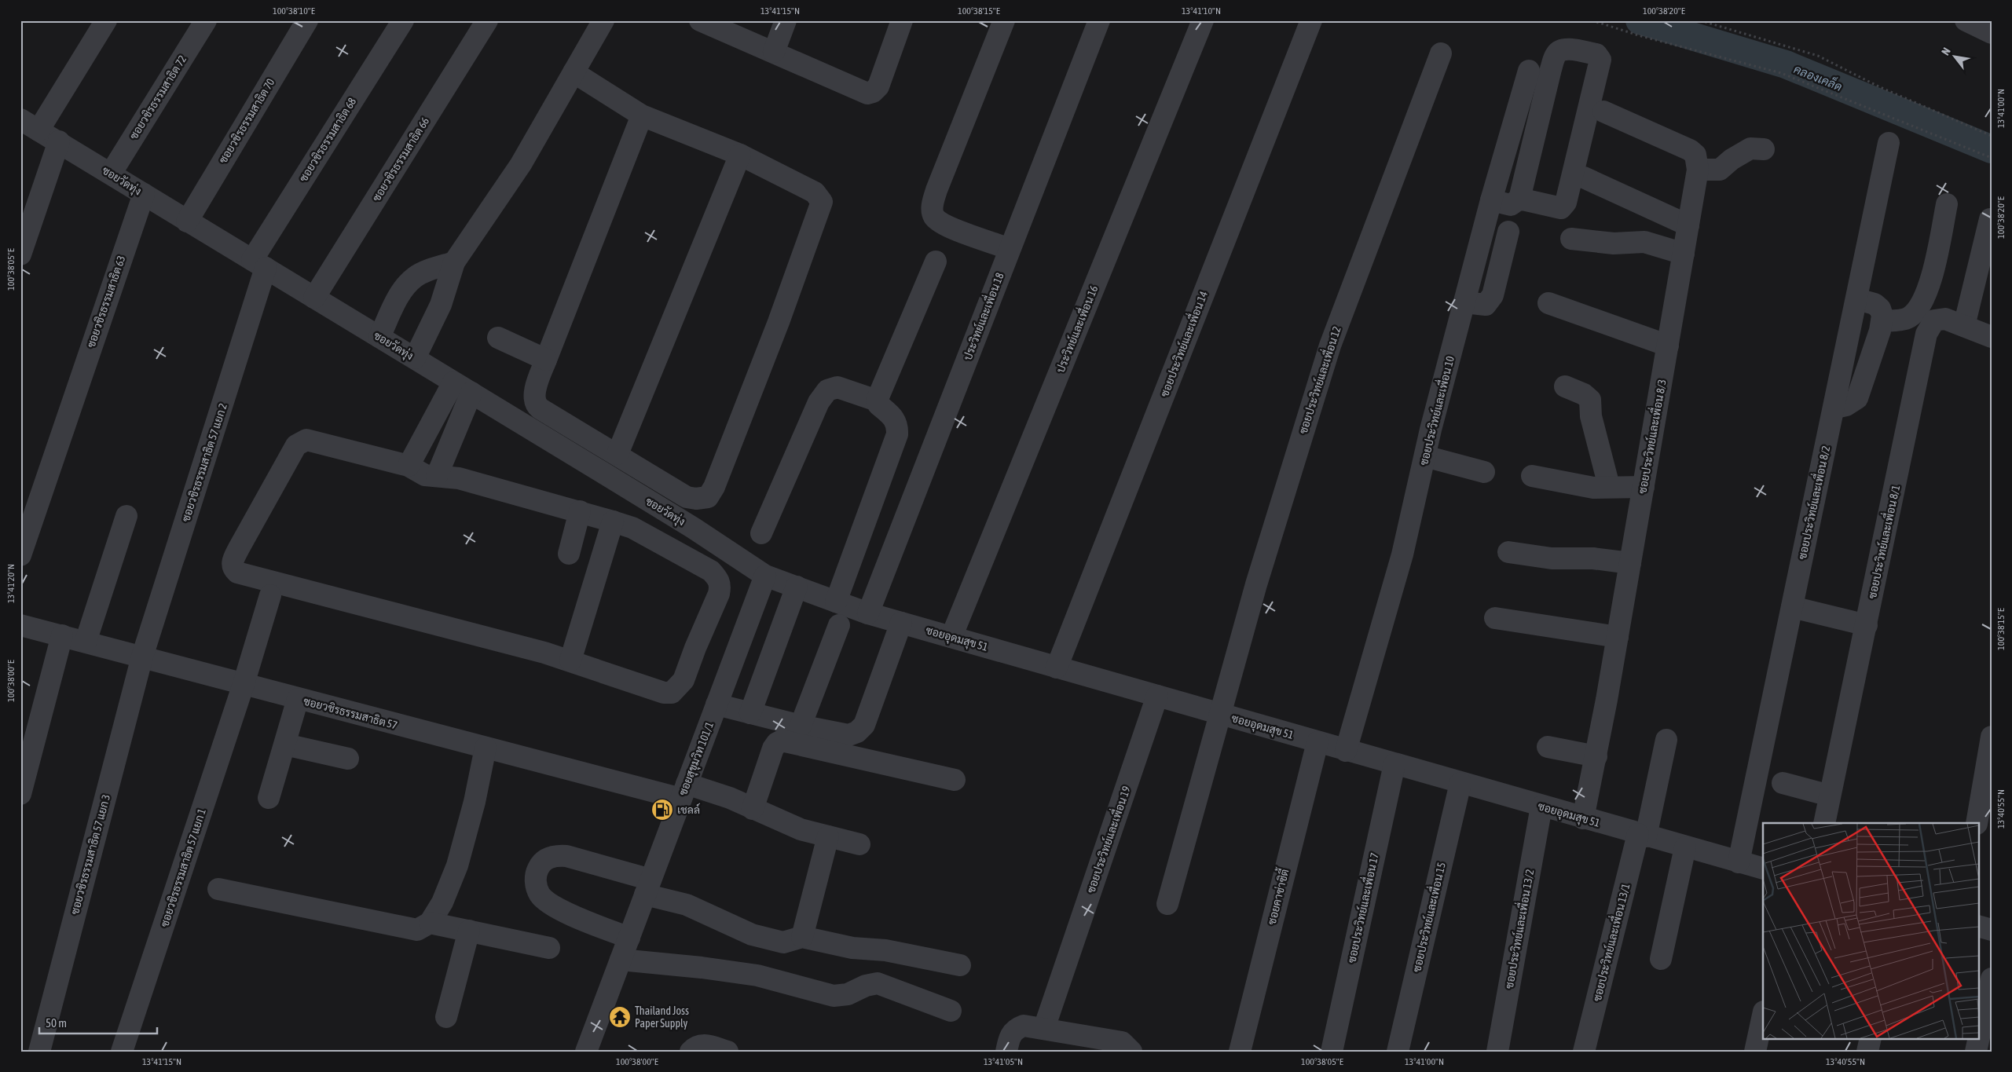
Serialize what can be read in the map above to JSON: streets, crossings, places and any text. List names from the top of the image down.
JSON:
{
  "streets": {
    "street": [
      "ซอยวชิรธรรมสาธิต 72",
      "ซอยวชิรธรรมสาธิต 70",
      "ซอยวชิรธรรมสาธิต 68",
      "ซอยวชิรธรรมสาธิต 66",
      "ซอยวัดทุ่ง",
      "ซอยวชิรธรรมสาธิต 63",
      "ประวิทย์และเพื่อน 18",
      "ประวิทย์และเพื่อน 16",
      "ซอยประวิทย์และเพื่อน 14",
      "ซอยประวิทย์และเพื่อน 12",
      "ซอยประวิทย์และเพื่อน 10",
      "ซอยประวิทย์และเพื่อน 8/3",
      "ซอยวชิรธรรมสาธิต 57 แยก 2",
      "ซอยประวิทย์และเพื่อน 8/2",
      "ซอยประวิทย์และเพื่อน 8/1",
      "ซอยอุดมสุข 51",
      "ซอยวชิรธรรมสาธิต 57",
      "ซอยสุขุมวิท 101/1",
      "ซอยประวิทย์และเพื่อน 19",
      "ซอยวชิรธรรมสาธิต 57 แยก 3",
      "ซอยวชิรธรรมสาธิต 57 แยก 1",
      "ซอยคาซ่าซิตี้",
      "ซอยประวิทย์และเพื่อน 17",
      "ซอยประวิทย์และเพื่อน 15",
      "ซอยประวิทย์และเพื่อน 13/2",
      "ซอยประวิทย์และเพื่อน 13/1"
    ]
  },
  "crossings": [
    ["ซอยวชิรธรรมสาธิต 72", "ซอยวัดทุ่ง"],
    ["ซอยวชิรธรรมสาธิต 70", "ซอยวัดทุ่ง"],
    ["ซอยวชิรธรรมสาธิต 68", "ซอยวัดทุ่ง"],
    ["ซอยวชิรธรรมสาธิต 68", "ซอยวชิรธรรมสาธิต 57 แยก 2"],
    ["ซอยวชิรธรรมสาธิต 66", "ซอยวัดทุ่ง"],
    ["ซอยวัดทุ่ง", "ซอยวชิรธรรมสาธิต 63"],
    ["ซอยวัดทุ่ง", "ซอยวชิรธรรมสาธิต 57 แยก 2"],
    ["ซอยวัดทุ่ง", "ซอยอุดมสุข 51"],
    ["ซอยวัดทุ่ง", "ซอยสุขุมวิท 101/1"],
    ["ประวิทย์และเพื่อน 18", "ซอยอุดมสุข 51"],
    ["ประวิทย์และเพื่อน 16", "ซอยอุดมสุข 51"],
    ["ซอยประวิทย์และเพื่อน 14", "ซอยอุดมสุข 51"],
    ["ซอยประวิทย์และเพื่อน 12", "ซอยอุดมสุข 51"],
    ["ซอยประวิทย์และเพื่อน 10", "ซอยอุดมสุข 51"],
    ["ซอยประวิทย์และเพื่อน 8/3", "ซอยอุดมสุข 51"],
    ["ซอยวชิรธรรมสาธิต 57 แยก 2", "ซอยวชิรธรรมสาธิต 57"],
    ["ซอยวชิรธรรมสาธิต 57 แยก 2", "ซอยวชิรธรรมสาธิต 57 แยก 3"],
    ["ซอยประวิทย์และเพื่อน 8/2", "ซอยอุดมสุข 51"],
    ["ซอยอุดมสุข 51", "ซอยสุขุมวิท 101/1"],
    ["ซอยอุดมสุข 51", "ซอยประวิทย์และเพื่อน 19"],
    ["ซอยอุดมสุข 51", "ซอยคาซ่าซิตี้"],
    ["ซอยอุดมสุข 51", "ซอยประวิทย์และเพื่อน 17"],
    ["ซอยอุดมสุข 51", "ซอยประวิทย์และเพื่อน 15"],
    ["ซอยอุดมสุข 51", "ซอยประวิทย์และเพื่อน 13/2"],
    ["ซอยอุดมสุข 51", "ซอยประวิทย์และเพื่อน 13/1"],
    ["ซอยวชิรธรรมสาธิต 57", "ซอยสุขุมวิท 101/1"],
    ["ซอยวชิรธรรมสาธิต 57", "ซอยวชิรธรรมสาธิต 57 แยก 3"],
    ["ซอยวชิรธรรมสาธิต 57", "ซอยวชิรธรรมสาธิต 57 แยก 1"]
  ],
  "water": ["คลองเคล็ด"],
  "places": {
    "fuel station": ["เชลล์"],
    "temple": ["Thailand Joss Paper Supply"]
  },
  "scale_bar": "50 m",
  "north": "top left",
  "coordinates": [
    "100°38'10\"E",
    "13°41'15\"N",
    "100°38'15\"E",
    "13°41'10\"N",
    "100°38'20\"E",
    "13°41'00\"N",
    "100°38'05\"E",
    "13°41'20\"N",
    "100°38'00\"E",
    "13°40'55\"N",
    "13°41'05\"N"
  ]
}
